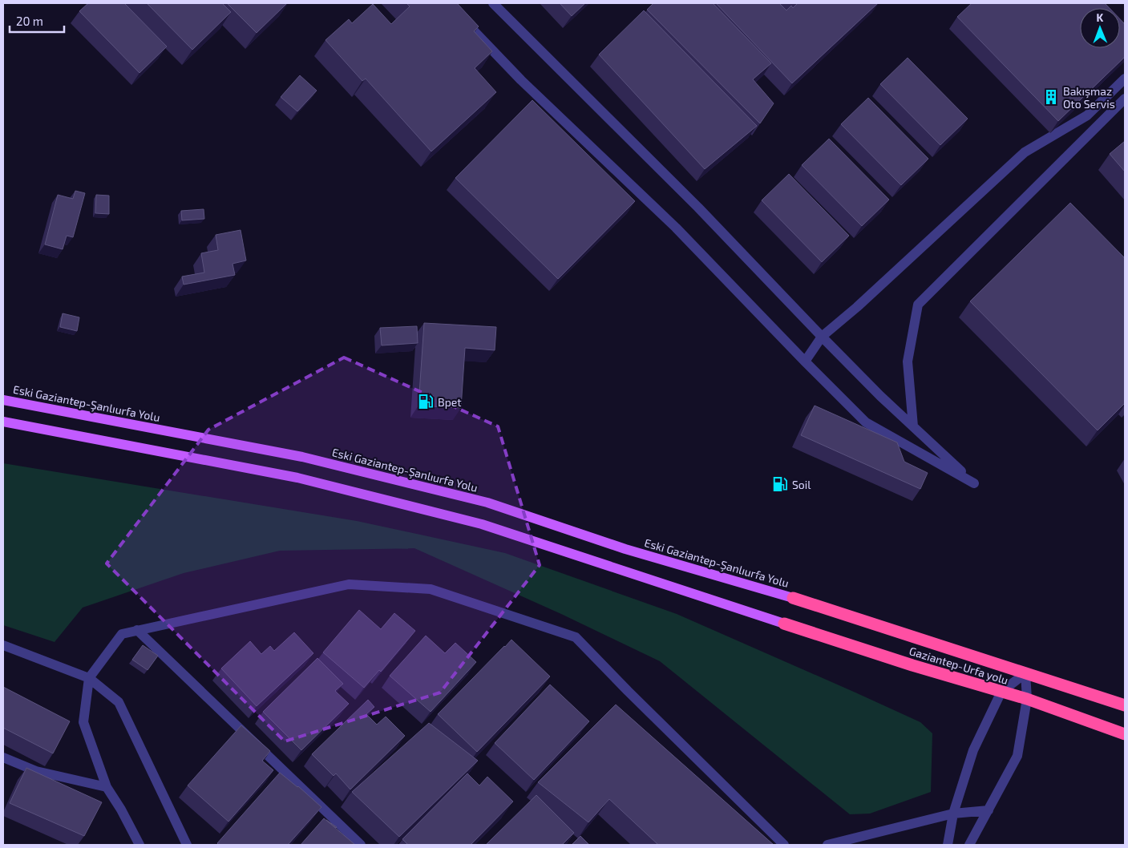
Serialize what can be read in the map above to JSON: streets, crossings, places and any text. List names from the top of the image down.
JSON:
{
  "streets": {
    "highway": ["Gaziantep-Urfa yolu"],
    "main road": ["Eski Gaziantep-Şanlıurfa Yolu"]
  },
  "crossings": [
    ["Eski Gaziantep-Şanlıurfa Yolu", "Gaziantep-Urfa yolu"]
  ],
  "places": {
    "building": ["Bakışmaz Oto Servis"],
    "fuel station": ["Bpet", "Soil"]
  },
  "scale_bar": "20 m",
  "north": "top"
}
